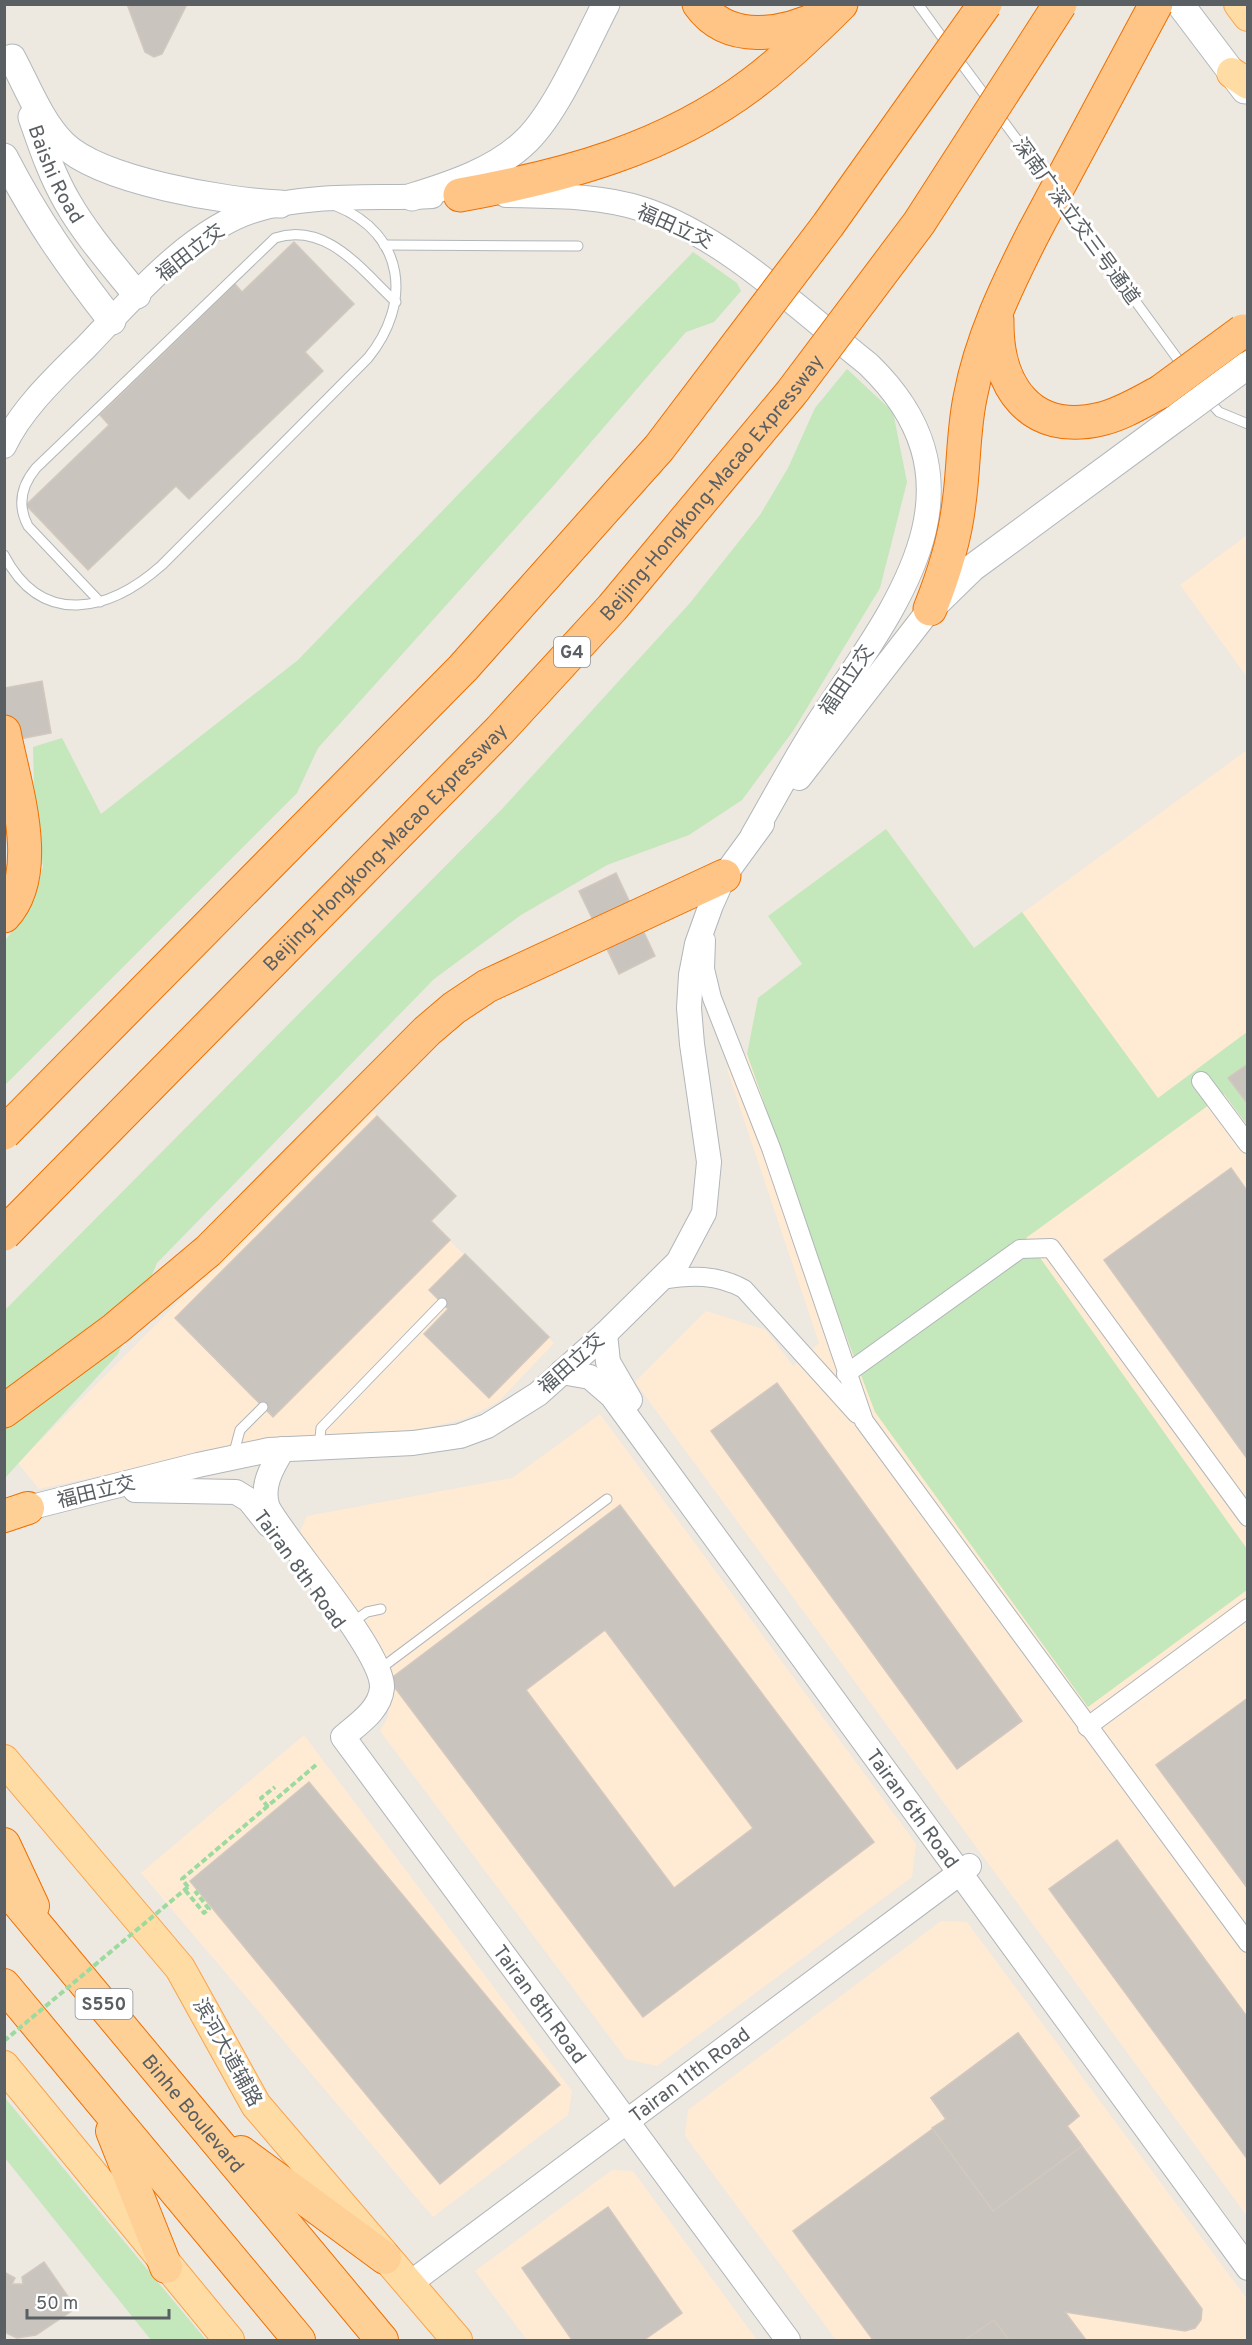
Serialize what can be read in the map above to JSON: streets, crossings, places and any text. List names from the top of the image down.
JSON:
{
  "streets": {
    "highway": [
      "Beijing-Hongkong-Macao Expressway",
      "G4",
      "S550",
      "Binhe Boulevard"
    ],
    "main road": ["Baishi Road", "滨河大道辅路"],
    "street": [
      "福田立交",
      "Tairan 8th Road",
      "Tairan 6th Road",
      "Tairan 11th Road"
    ],
    "lane": ["深南广深立交三号通道"]
  },
  "crossings": [
    ["Baishi Road", "福田立交"],
    ["福田立交", "Tairan 8th Road"],
    ["福田立交", "Tairan 6th Road"],
    ["Tairan 8th Road", "Tairan 11th Road"],
    ["Tairan 6th Road", "Tairan 11th Road"],
    ["滨河大道辅路", "Tairan 11th Road"]
  ],
  "scale_bar": "50 m"
}
